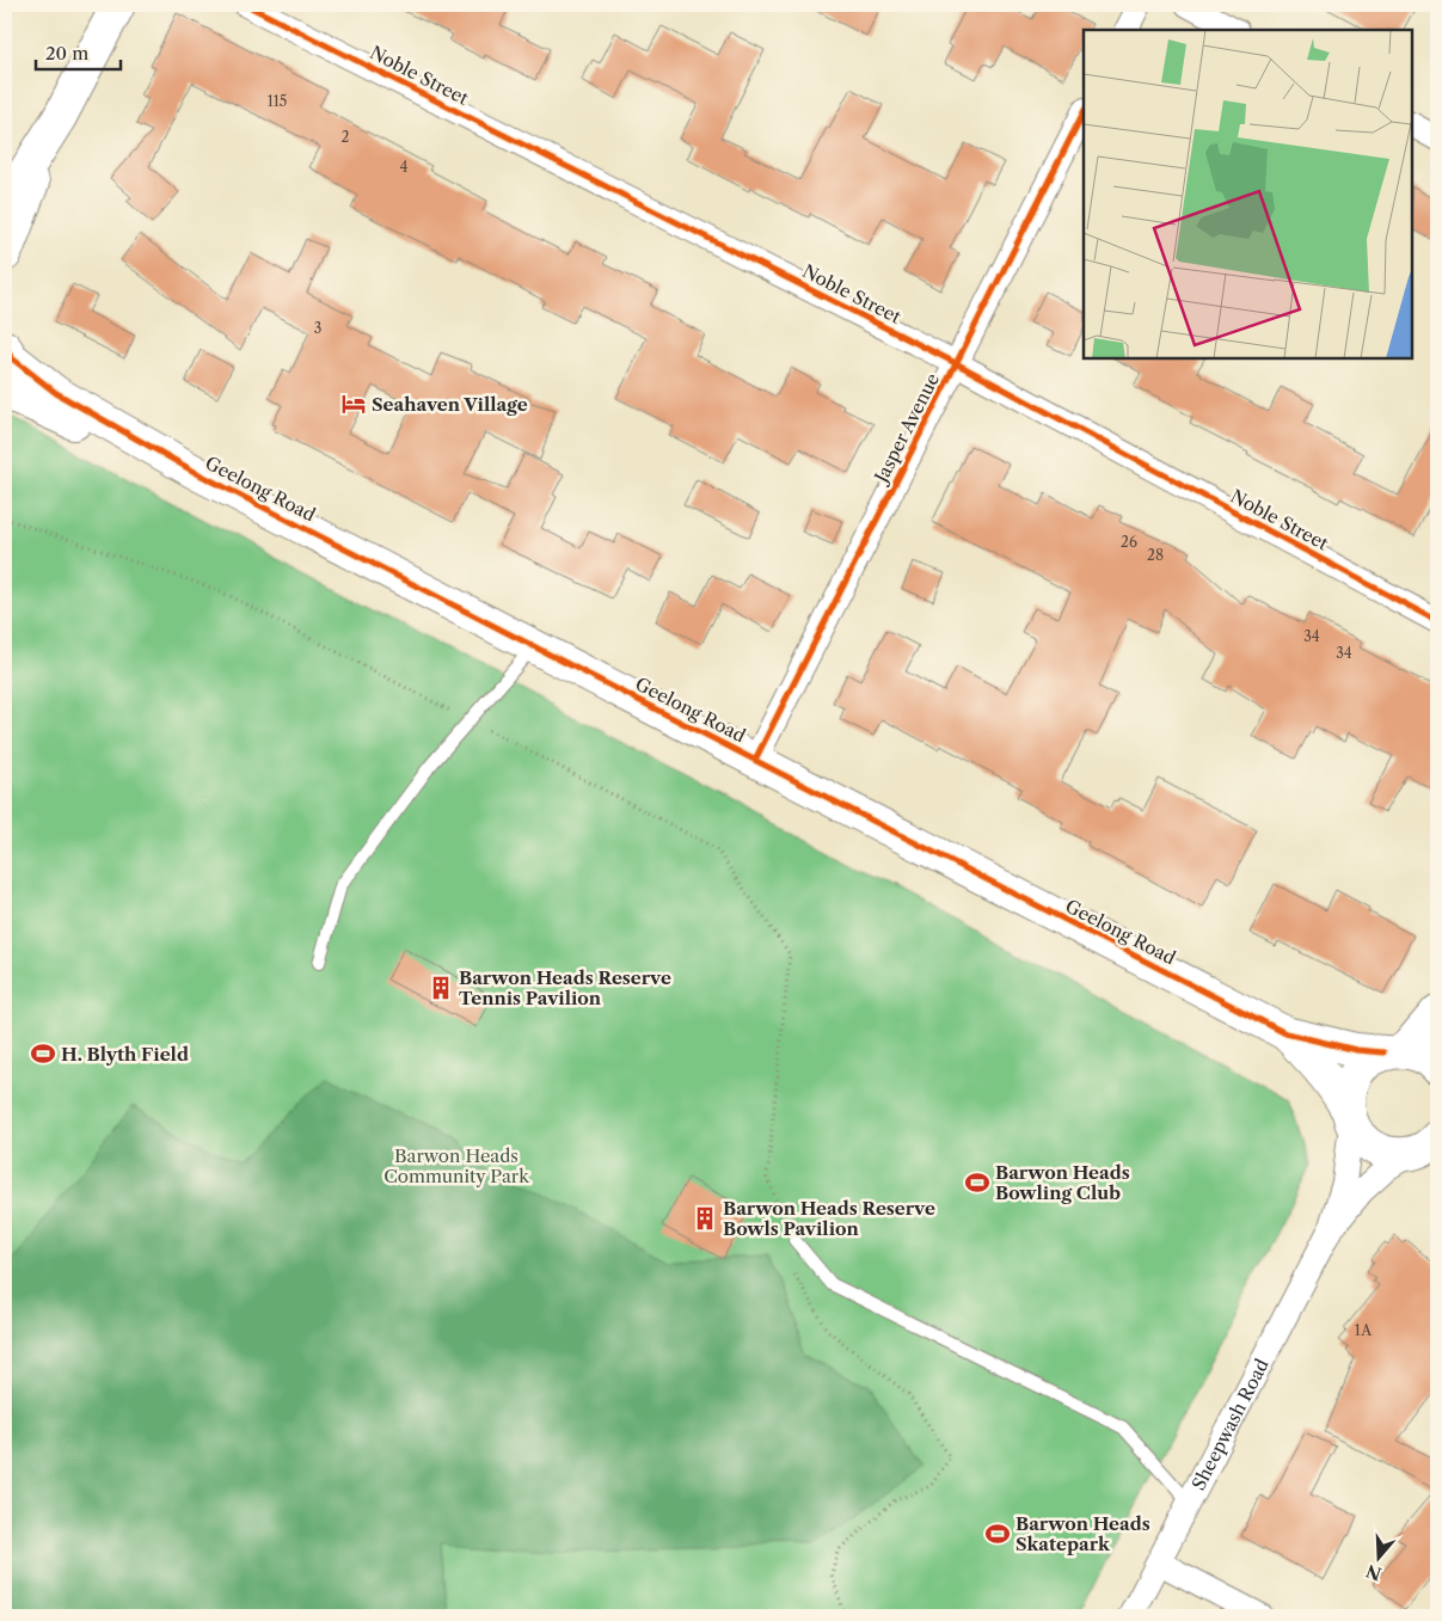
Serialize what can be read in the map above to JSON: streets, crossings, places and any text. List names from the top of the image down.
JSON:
{
  "streets": {
    "street": [
      "Noble Street",
      "Jasper Avenue",
      "Geelong Road",
      "Sheepwash Road"
    ]
  },
  "crossings": [
    ["Noble Street", "Jasper Avenue"],
    ["Jasper Avenue", "Geelong Road"],
    ["Geelong Road", "Sheepwash Road"]
  ],
  "parks": ["Barwon Heads Community Park"],
  "places": {
    "hotel": ["Seahaven Village"],
    "building": ["Barwon Heads Reserve Tennis Pavilion", "Barwon Heads Reserve Bowls Pavilion"],
    "sports": ["H. Blyth Field", "Barwon Heads Bowling Club", "Barwon Heads Skatepark"]
  },
  "house_numbers": [
    "115",
    "2",
    "4",
    "3",
    "26",
    "28",
    "34",
    "34",
    "1A"
  ],
  "scale_bar": "20 m",
  "north": "bottom"
}
